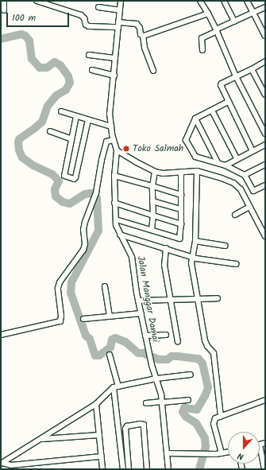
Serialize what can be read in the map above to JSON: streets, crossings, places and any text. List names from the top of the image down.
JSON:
{
  "streets": {
    "street": ["Jalan Manggar Damai"]
  },
  "places": ["Toko Salmah"],
  "scale_bar": "100 m",
  "north": "bottom"
}
